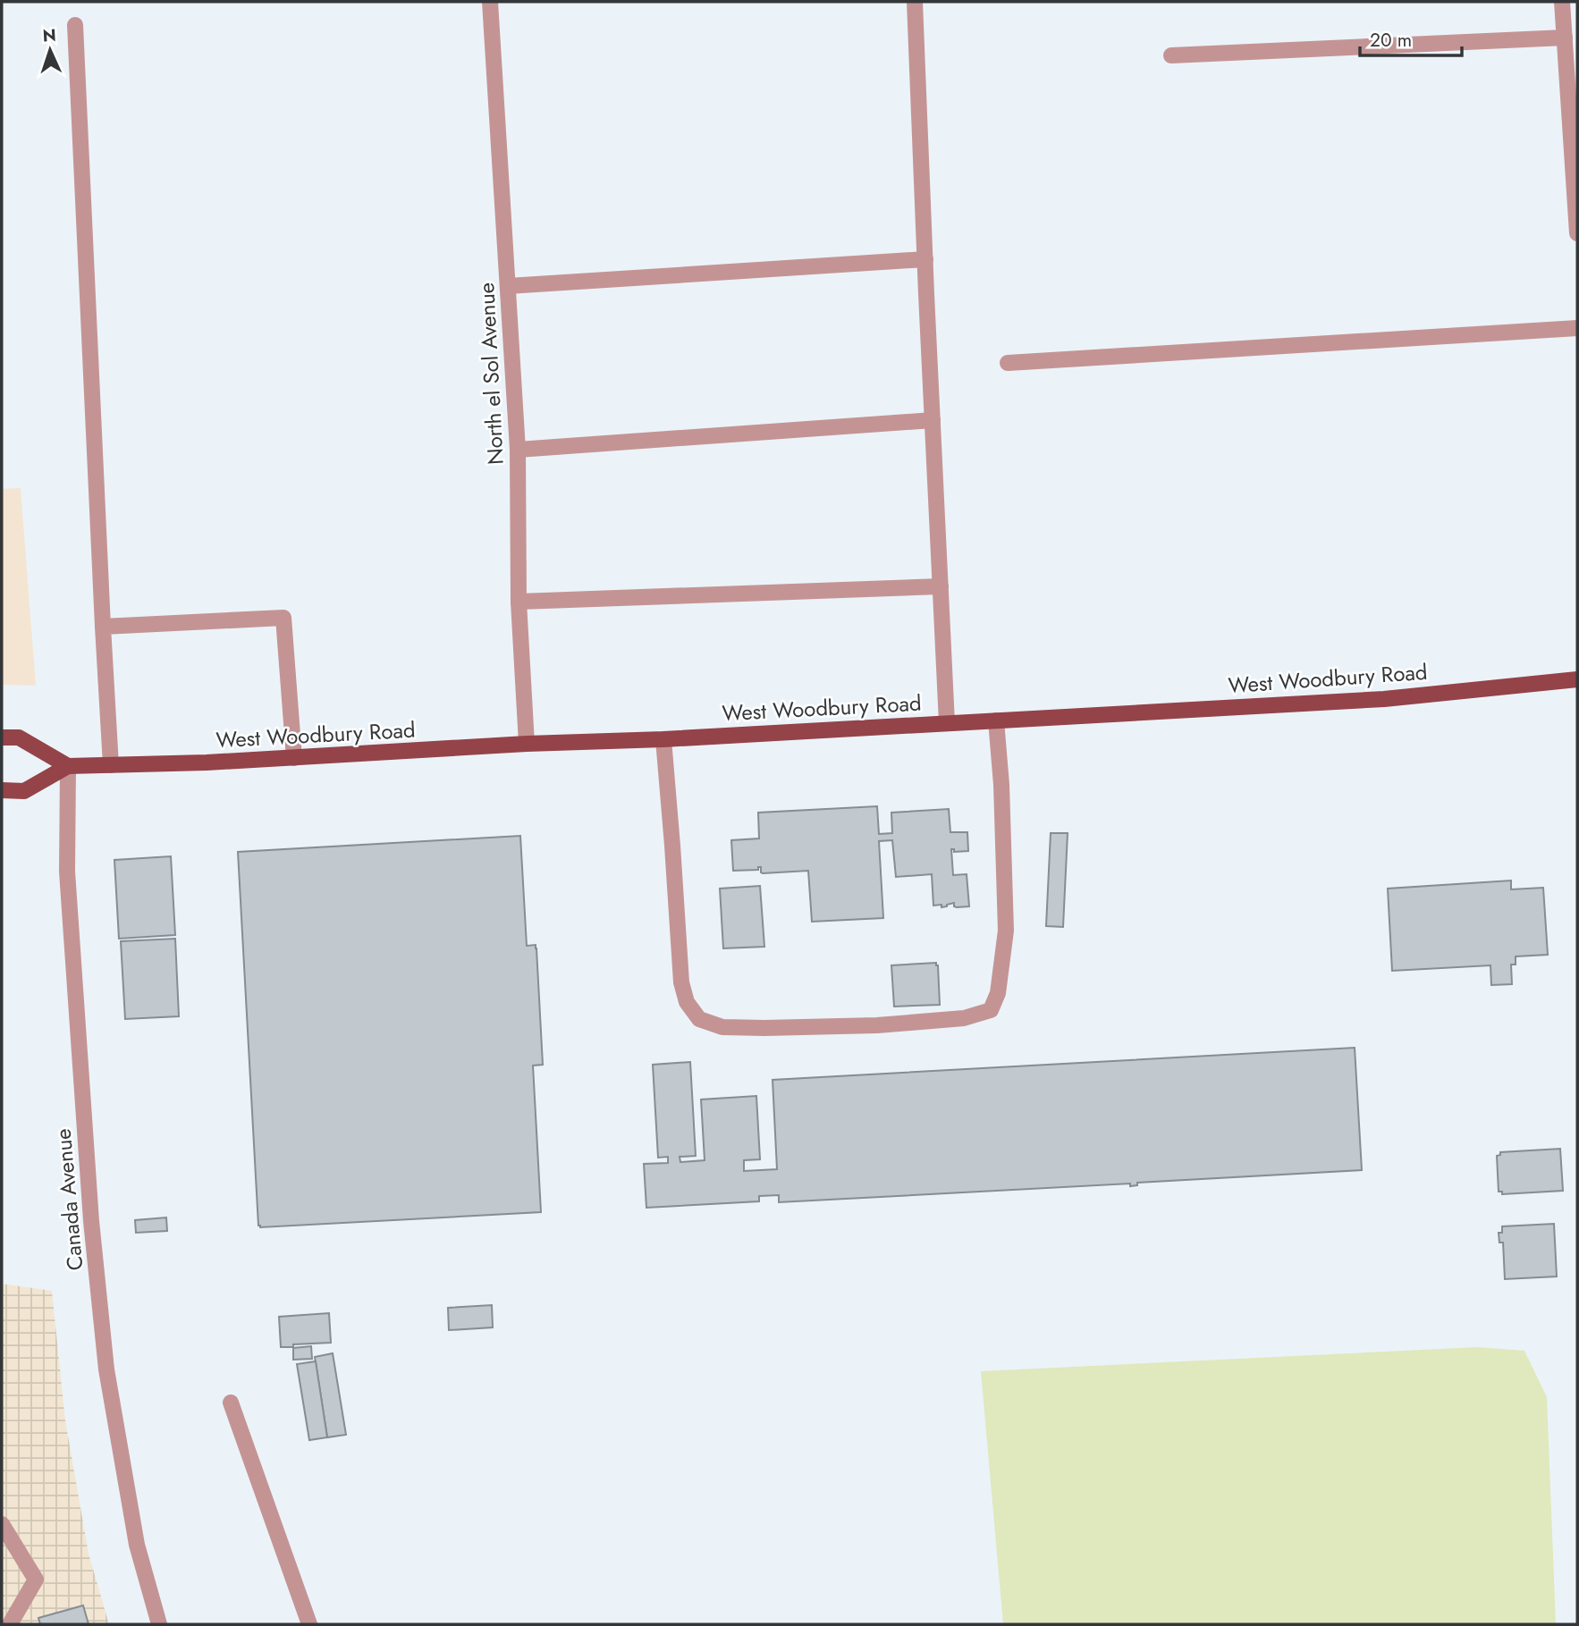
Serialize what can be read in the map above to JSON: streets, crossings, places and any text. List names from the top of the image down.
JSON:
{
  "streets": {
    "main road": ["West Woodbury Road"],
    "street": ["North el Sol Avenue", "Canada Avenue"]
  },
  "crossings": [
    ["North el Sol Avenue", "West Woodbury Road"],
    ["West Woodbury Road", "Canada Avenue"]
  ],
  "scale_bar": "20 m",
  "north": "top"
}
